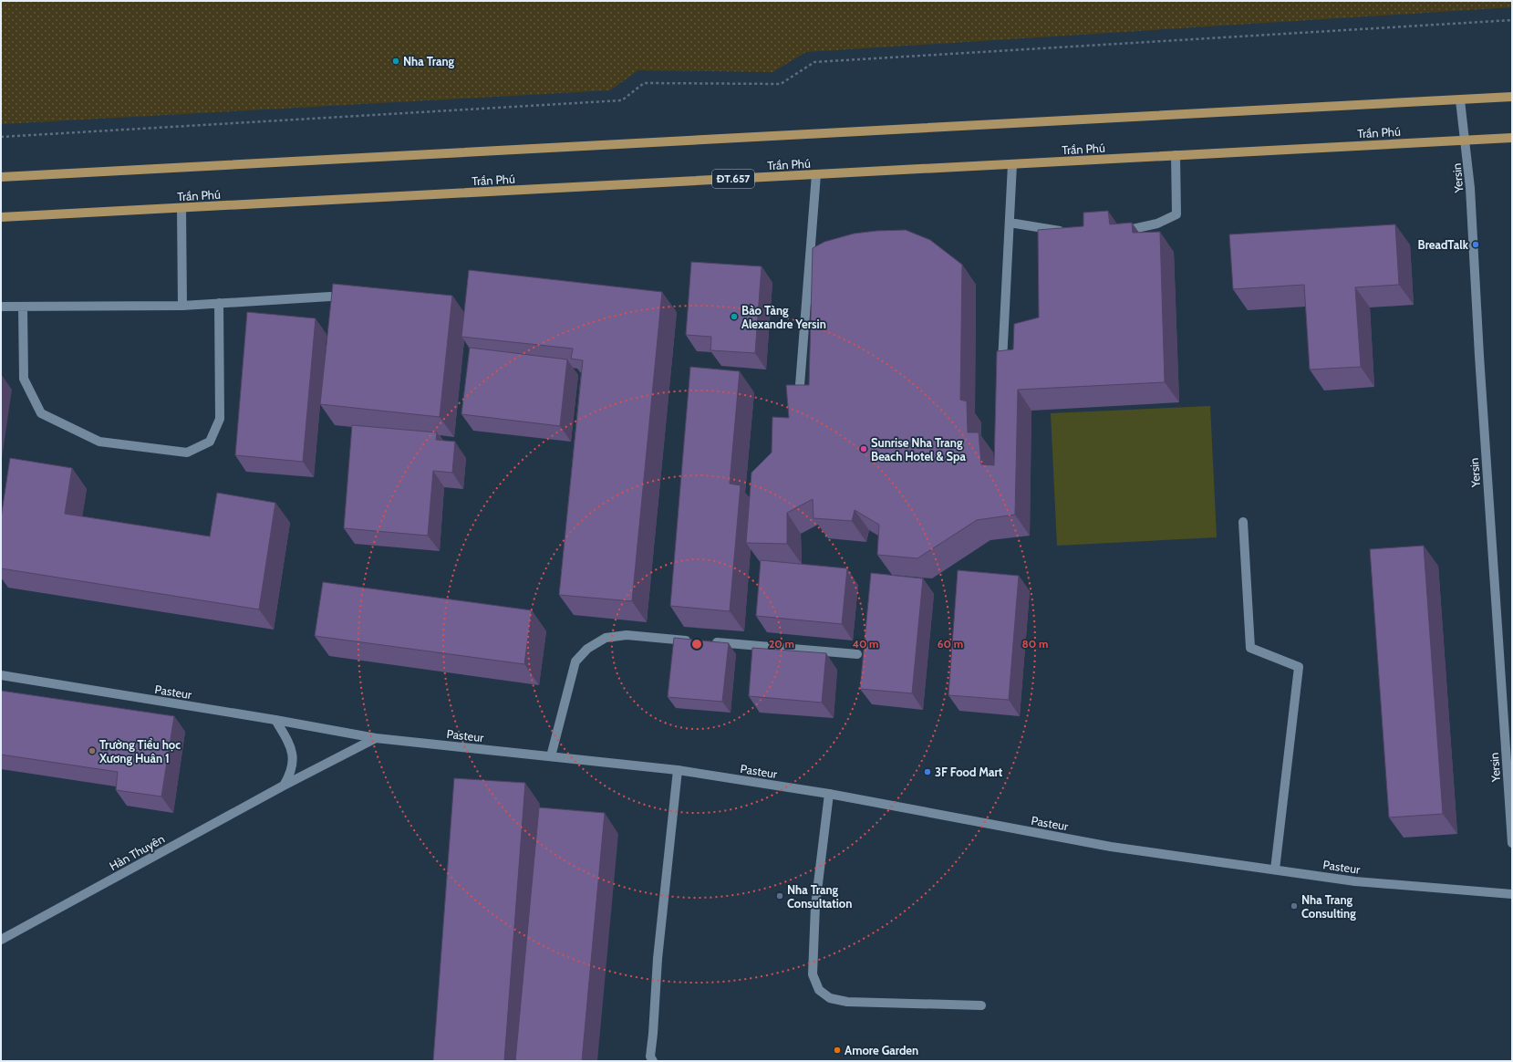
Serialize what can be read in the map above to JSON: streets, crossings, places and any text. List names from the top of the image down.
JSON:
{
  "streets": {
    "main road": ["Trần Phú", "ĐT.657"],
    "street": ["Yersin", "Pasteur", "Hàn Thuyên"]
  },
  "crossings": [
    ["Trần Phú", "Yersin"],
    ["Pasteur", "Hàn Thuyên"]
  ],
  "places": [
    "Nha Trang",
    "BreadTalk",
    "Bào Tàng Alexandre Yersin",
    "Sunrise Nha Trang Beach Hotel & Spa",
    "Trường Tiểu học Xương Huân 1",
    "3F Food Mart",
    "Nha Trang Consultation",
    "Nha Trang Consulting",
    "Amore Garden"
  ],
  "rings": [
    "20 m",
    "40 m",
    "60 m",
    "80 m"
  ]
}
